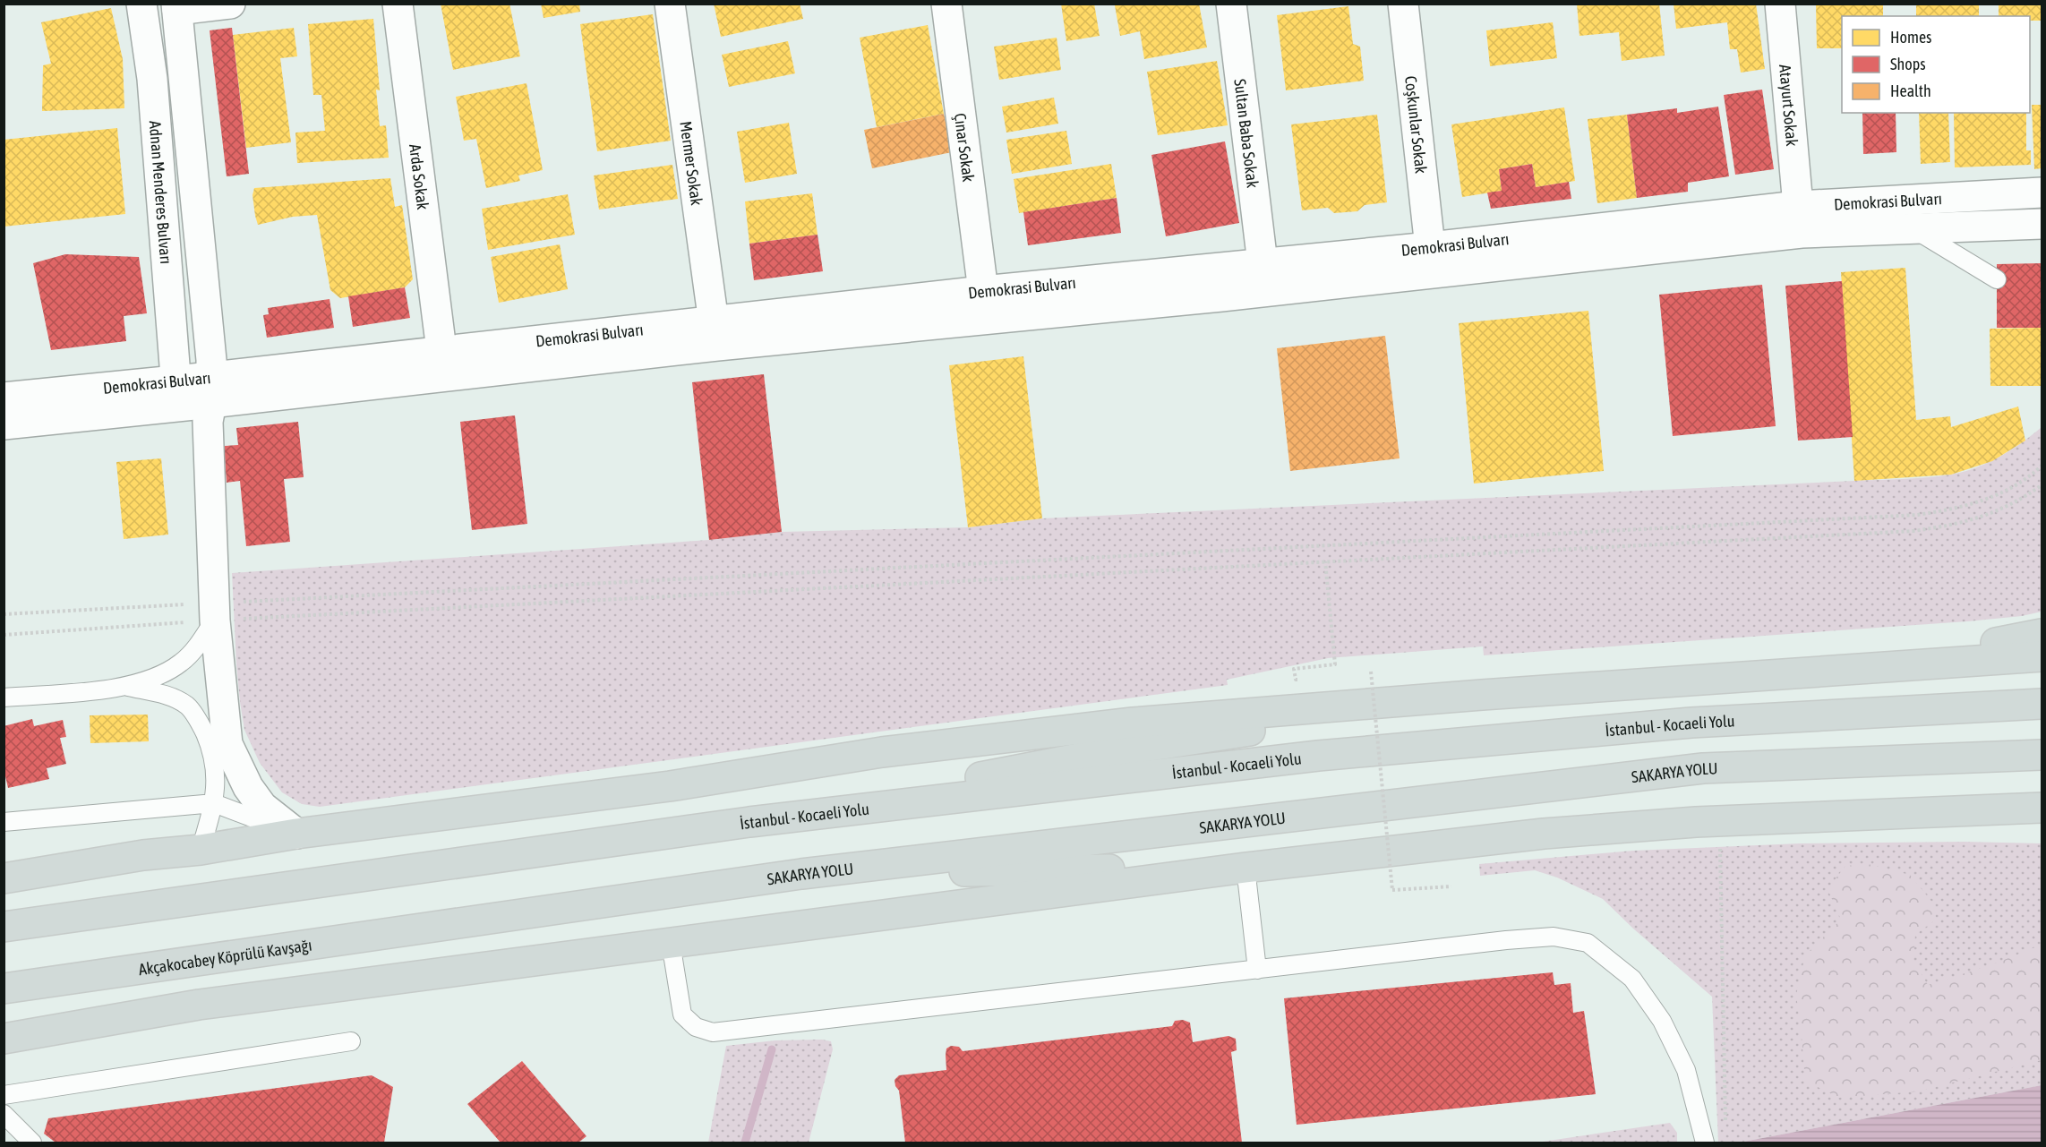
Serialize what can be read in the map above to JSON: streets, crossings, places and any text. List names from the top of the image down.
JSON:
{
  "streets": {
    "highway": ["İstanbul - Kocaeli Yolu", "SAKARYA YOLU", "Akçakocabey Köprülü Kavşağı"],
    "main road": [
      "Atayurt Sokak",
      "Coşkunlar Sokak",
      "Sultan Baba Sokak",
      "Çınar Sokak",
      "Mermer Sokak",
      "Arda Sokak",
      "Adnan Menderes Bulvarı",
      "Demokrasi Bulvarı"
    ]
  },
  "crossings": [
    ["Atayurt Sokak", "Demokrasi Bulvarı"],
    ["Coşkunlar Sokak", "Demokrasi Bulvarı"],
    ["Sultan Baba Sokak", "Demokrasi Bulvarı"],
    ["Çınar Sokak", "Demokrasi Bulvarı"],
    ["Mermer Sokak", "Demokrasi Bulvarı"],
    ["Arda Sokak", "Demokrasi Bulvarı"],
    ["Adnan Menderes Bulvarı", "Demokrasi Bulvarı"],
    ["SAKARYA YOLU", "Akçakocabey Köprülü Kavşağı"]
  ],
  "legend": ["Homes", "Shops", "Health"]
}
